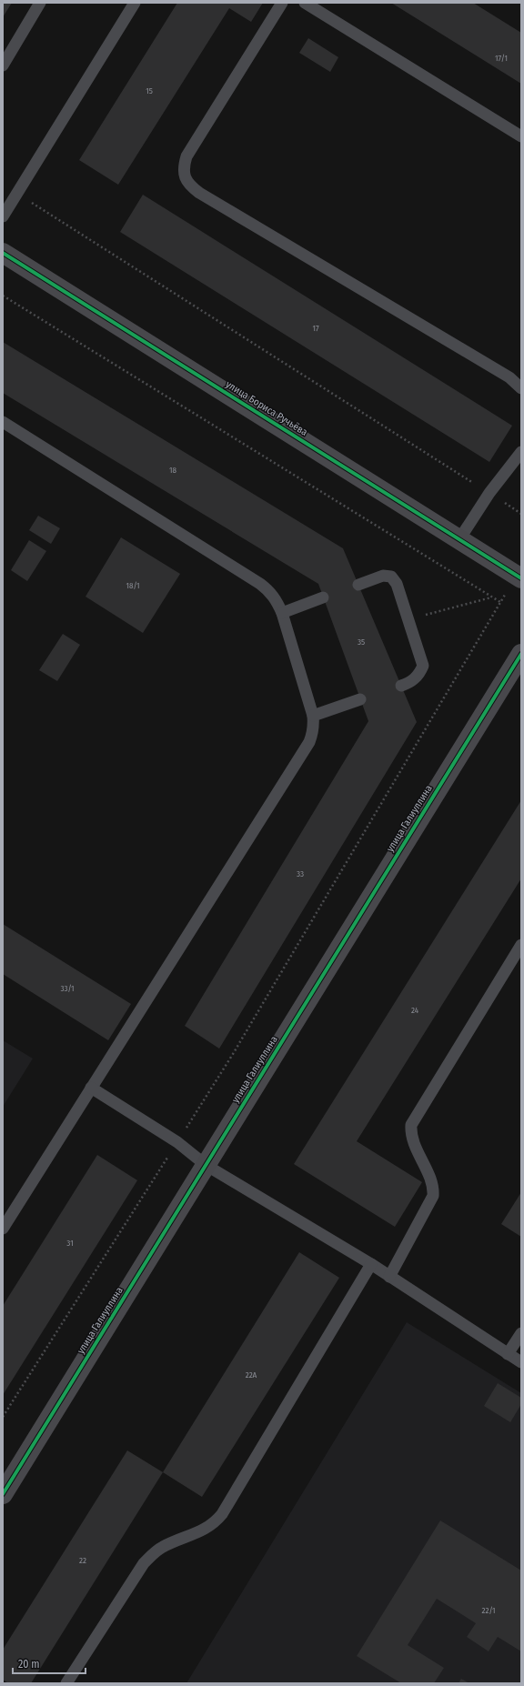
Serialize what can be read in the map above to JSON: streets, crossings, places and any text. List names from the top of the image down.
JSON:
{
  "streets": {
    "street": ["улица Бориса Ручьёва", "улица Галиуллина"]
  },
  "house_numbers": [
    "17/1",
    "15",
    "17",
    "18",
    "18/1",
    "35",
    "33",
    "33/1",
    "24",
    "31",
    "22А",
    "22",
    "22/1"
  ],
  "scale_bar": "20 m"
}
